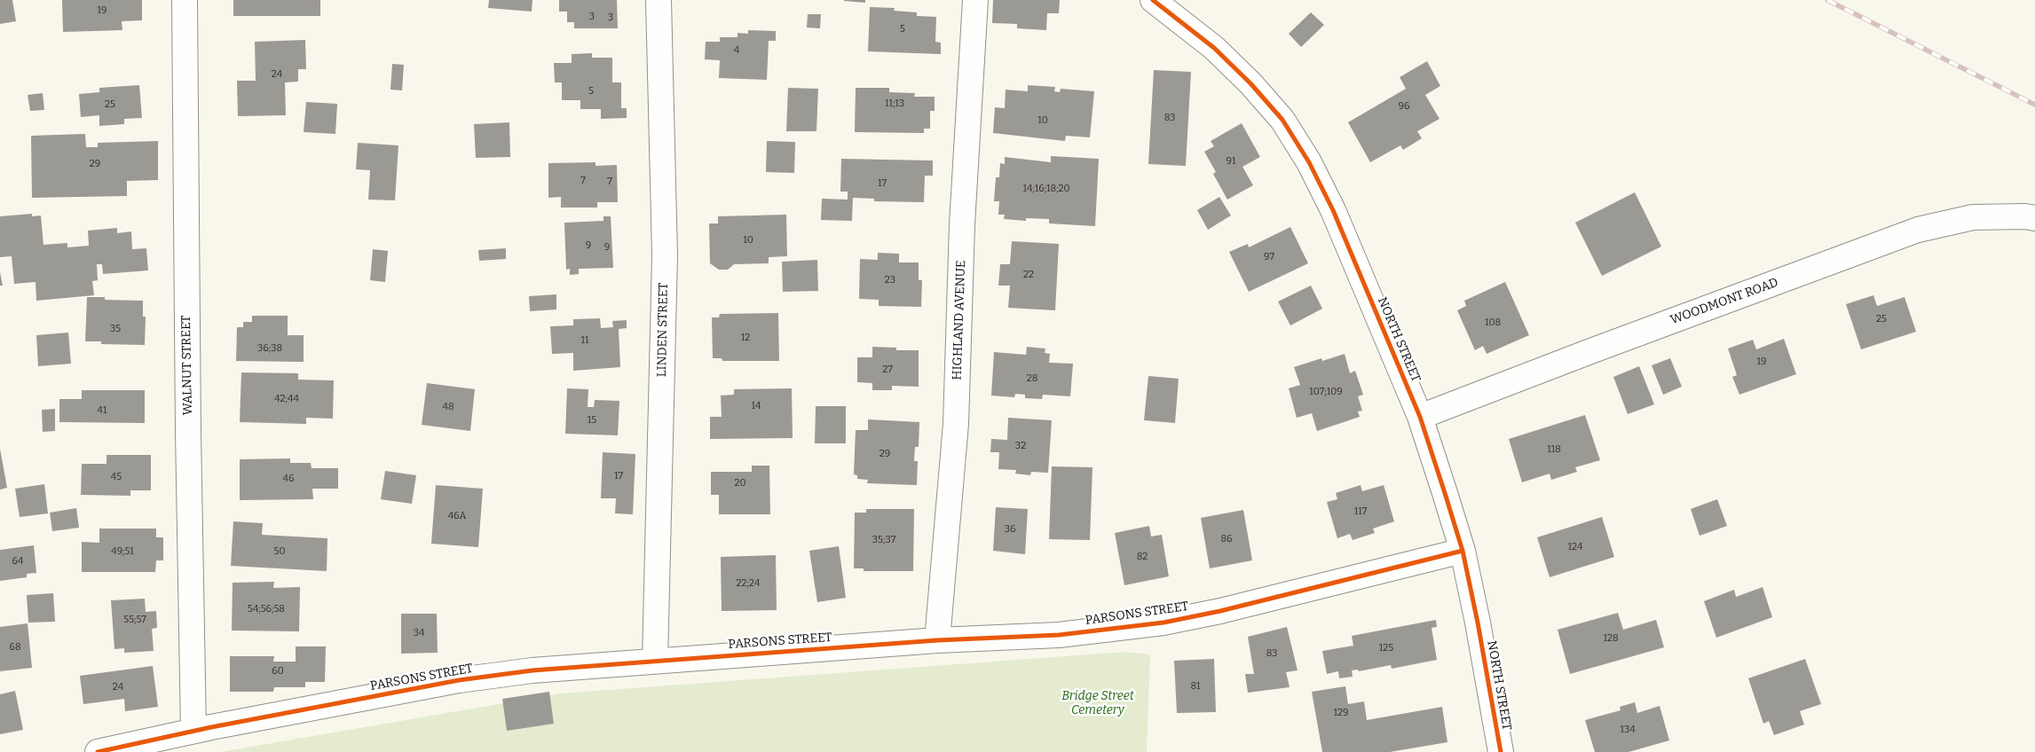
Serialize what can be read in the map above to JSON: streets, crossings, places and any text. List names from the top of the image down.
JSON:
{
  "streets": {
    "street": [
      "WOODMONT ROAD",
      "HIGHLAND AVENUE",
      "LINDEN STREET",
      "NORTH STREET",
      "WALNUT STREET",
      "PARSONS STREET"
    ]
  },
  "crossings": [
    ["WOODMONT ROAD", "NORTH STREET"],
    ["HIGHLAND AVENUE", "PARSONS STREET"],
    ["LINDEN STREET", "PARSONS STREET"],
    ["NORTH STREET", "PARSONS STREET"],
    ["WALNUT STREET", "PARSONS STREET"]
  ],
  "parks": ["Bridge Street Cemetery"],
  "house_numbers": [
    "19",
    "3",
    "3",
    "5",
    "4",
    "24",
    "5",
    "11;13",
    "25",
    "96",
    "83",
    "10",
    "91",
    "29",
    "7",
    "7",
    "17",
    "14;16;18;20",
    "10",
    "9",
    "9",
    "97",
    "22",
    "23",
    "25",
    "108",
    "35",
    "12",
    "11",
    "36;38",
    "19",
    "27",
    "28",
    "107;109",
    "42;44",
    "14",
    "48",
    "41",
    "15",
    "32",
    "118",
    "29",
    "17",
    "45",
    "46",
    "20",
    "117",
    "46A",
    "36",
    "86",
    "35;37",
    "124",
    "49;51",
    "50",
    "82",
    "64",
    "22;24",
    "54;56;58",
    "55;57",
    "34",
    "128",
    "68",
    "125",
    "83",
    "60",
    "81",
    "24",
    "129",
    "134"
  ]
}
